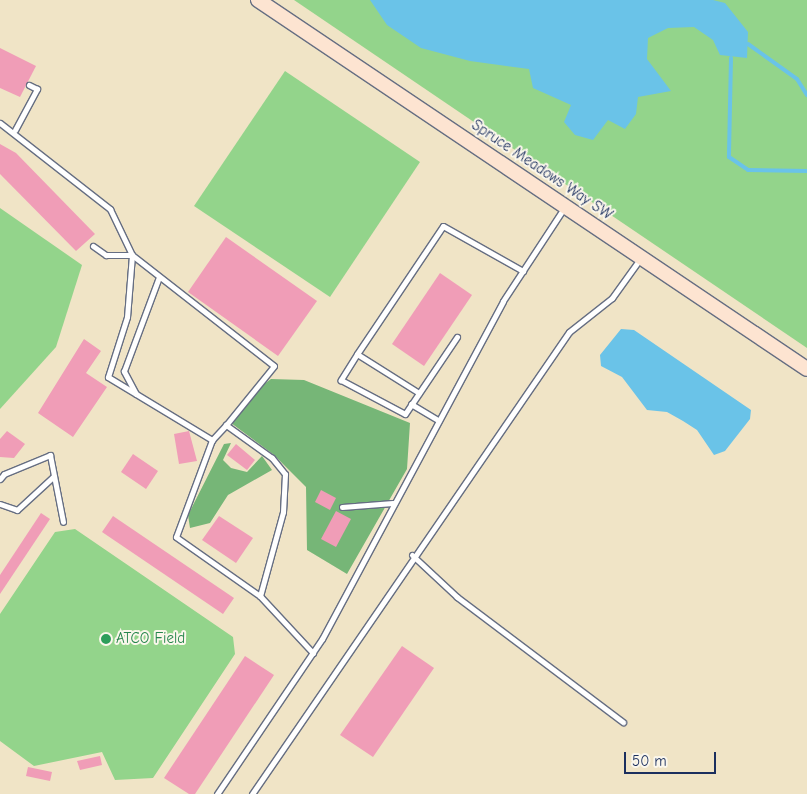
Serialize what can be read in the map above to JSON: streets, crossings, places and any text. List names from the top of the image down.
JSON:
{
  "streets": {
    "main road": ["Spruce Meadows Way SW"]
  },
  "places": ["ATCO Field"],
  "scale_bar": "50 m"
}
